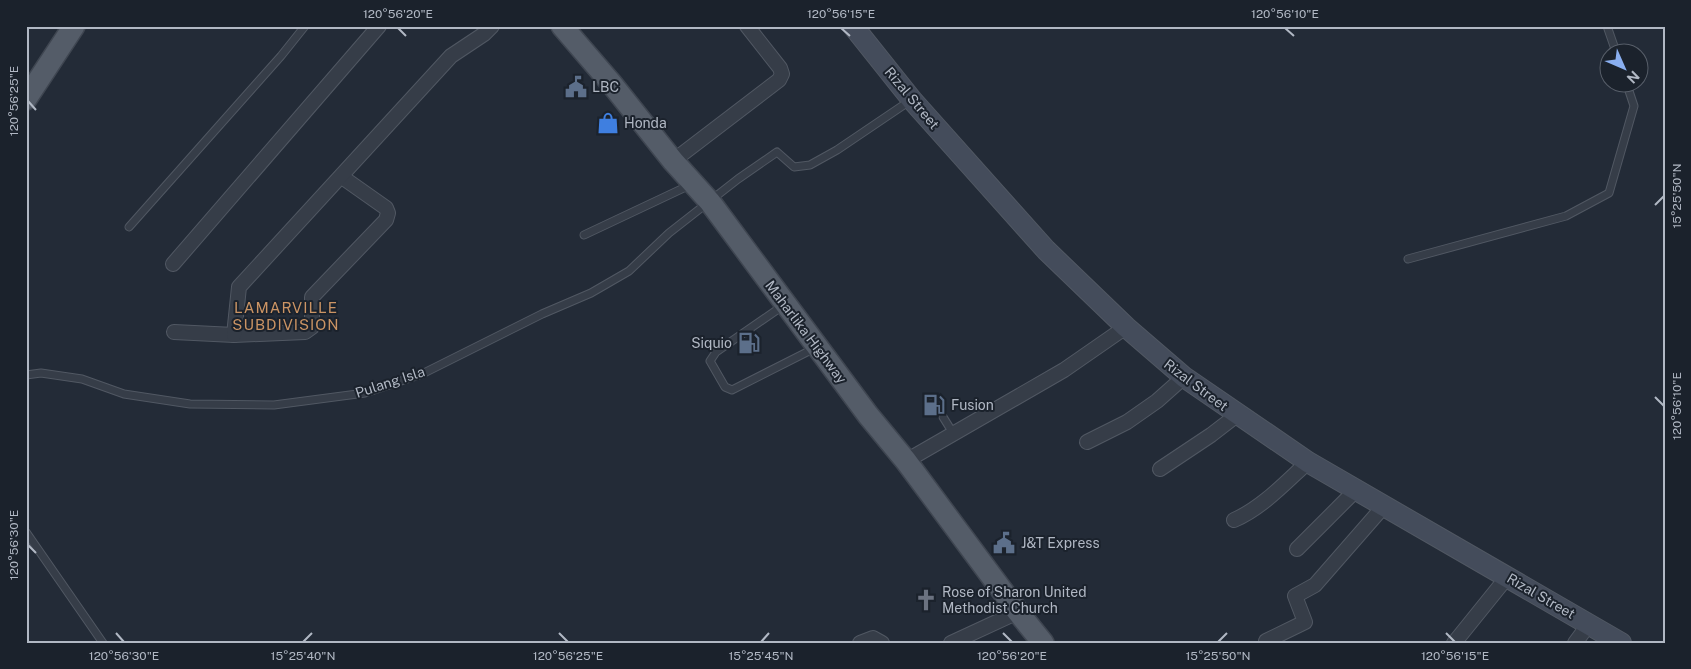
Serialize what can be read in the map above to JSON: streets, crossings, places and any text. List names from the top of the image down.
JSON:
{
  "streets": {
    "main road": ["Maharlika Highway"],
    "street": ["Rizal Street"],
    "lane": ["Pulang Isla"]
  },
  "crossings": [
    ["Rizal Street", "Pulang Isla"],
    ["Maharlika Highway", "Pulang Isla"]
  ],
  "districts": ["LAMARVILLE SUBDIVISION"],
  "places": {
    "public building": ["LBC", "J&T Express"],
    "shop": ["Honda"],
    "fuel station": ["Siquio", "Fusion"],
    "church": ["Rose of Sharon United Methodist Church"]
  },
  "north": "bottom right",
  "coordinates": [
    "120°56'20\"E",
    "120°56'15\"E",
    "120°56'10\"E",
    "120°56'25\"E",
    "15°25'50\"N",
    "120°56'30\"E",
    "15°25'40\"N",
    "15°25'45\"N"
  ]
}
